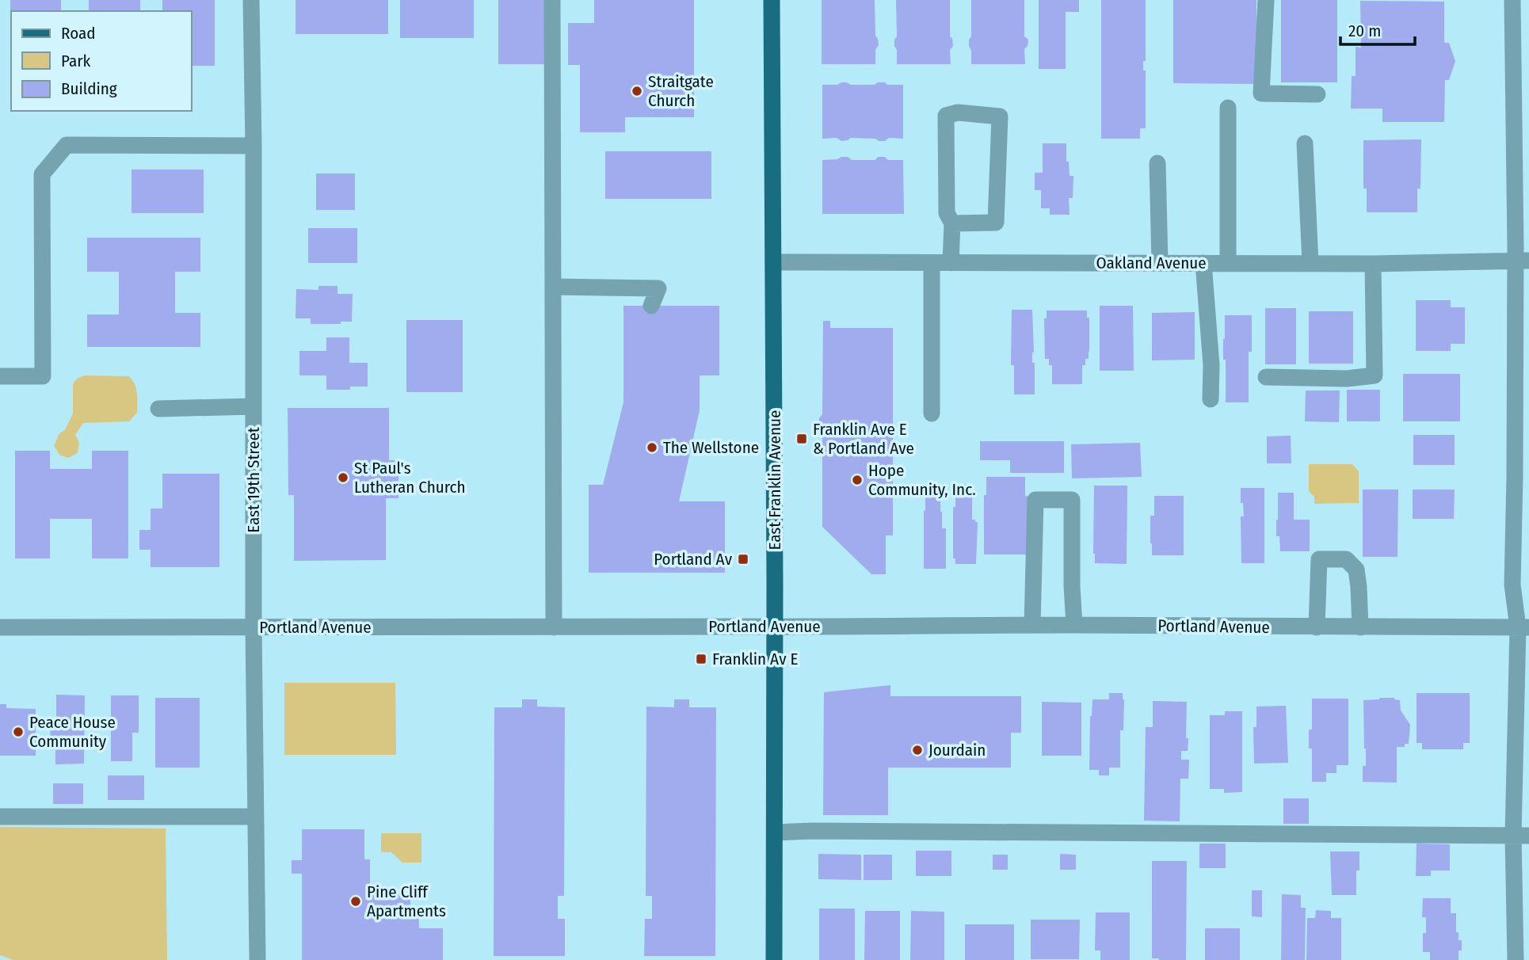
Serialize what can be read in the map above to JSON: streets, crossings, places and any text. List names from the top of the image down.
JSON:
{
  "streets": {
    "main road": ["East Franklin Avenue"],
    "street": ["Oakland Avenue", "East 19th Street", "Portland Avenue"]
  },
  "crossings": [
    ["Oakland Avenue", "East Franklin Avenue"],
    ["East 19th Street", "Portland Avenue"],
    ["East Franklin Avenue", "Portland Avenue"]
  ],
  "places": {
    "other": [
      "Straitgate Church",
      "The Wellstone",
      "St Paul's Lutheran Church",
      "Hope Community, Inc.",
      "Peace House Community",
      "Jourdain",
      "Pine Cliff Apartments"
    ],
    "transit": ["Franklin Ave E & Portland Ave", "Portland Av", "Franklin Av E"]
  },
  "legend": ["Road", "Park", "Building"],
  "scale_bar": "20 m"
}
